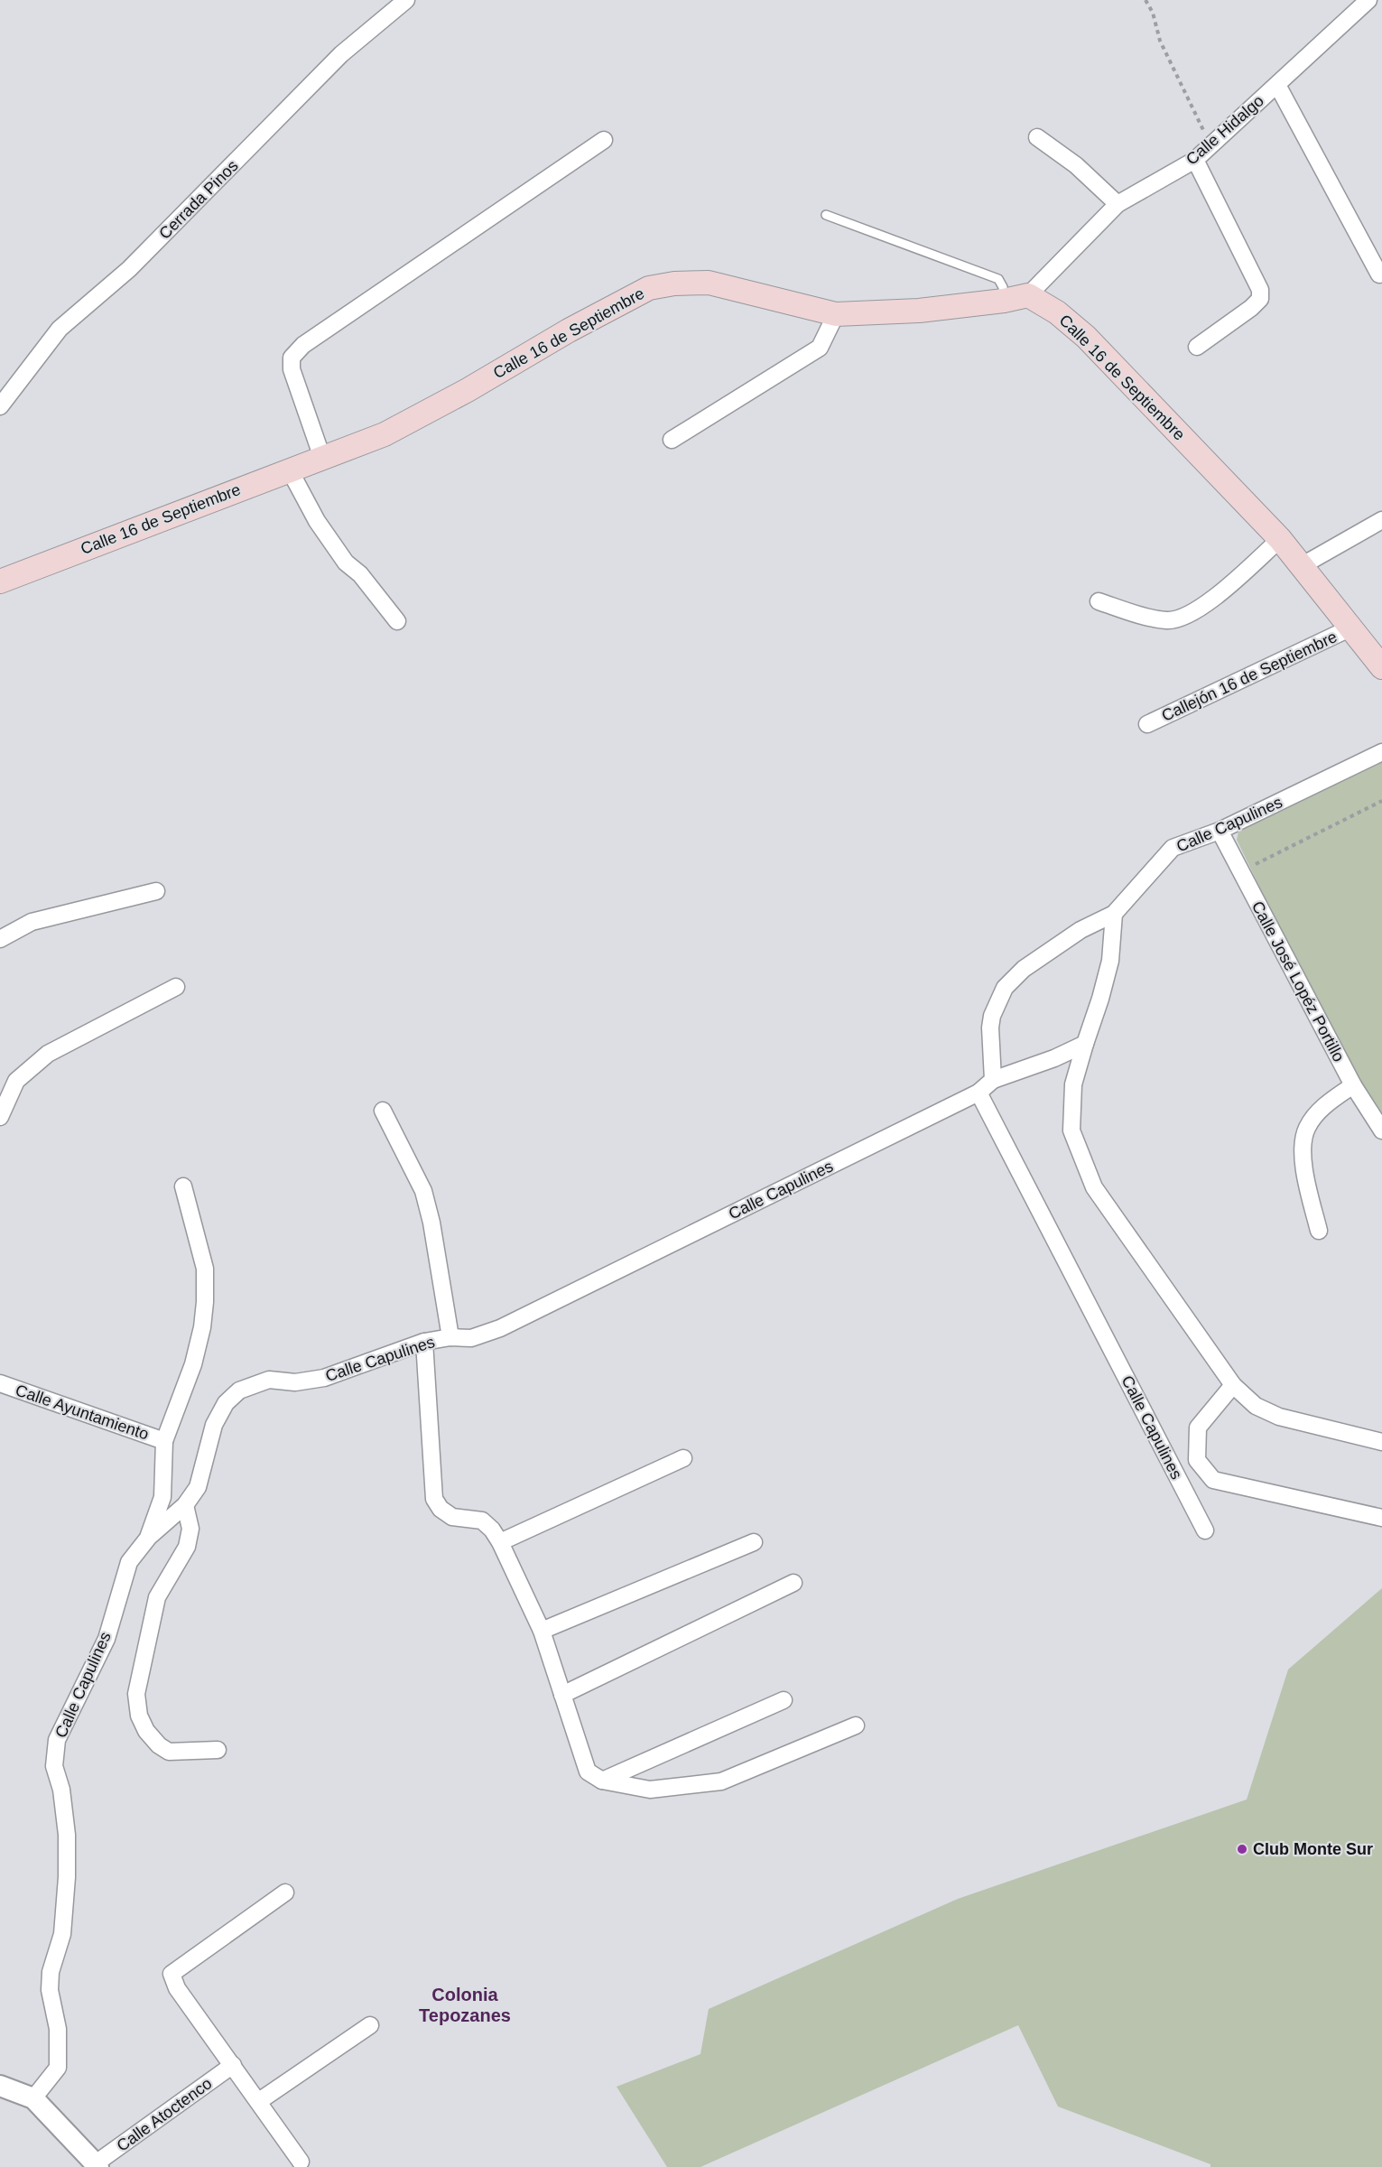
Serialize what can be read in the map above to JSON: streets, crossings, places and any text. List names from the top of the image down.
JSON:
{
  "streets": {
    "main road": ["Calle 16 de Septiembre"],
    "street": [
      "Calle Hidalgo",
      "Cerrada Pinos",
      "Callejón 16 de Septiembre",
      "Calle Capulines",
      "Calle José Lopéz Portillo",
      "Calle Ayuntamiento",
      "Calle Atoctenco"
    ]
  },
  "crossings": [
    ["Calle Hidalgo", "Calle 16 de Septiembre"],
    ["Calle 16 de Septiembre", "Callejón 16 de Septiembre"],
    ["Calle Capulines", "Calle José Lopéz Portillo"],
    ["Calle Capulines", "Calle Ayuntamiento"]
  ],
  "districts": ["Colonia Tepozanes"],
  "places": ["Club Monte Sur"]
}
